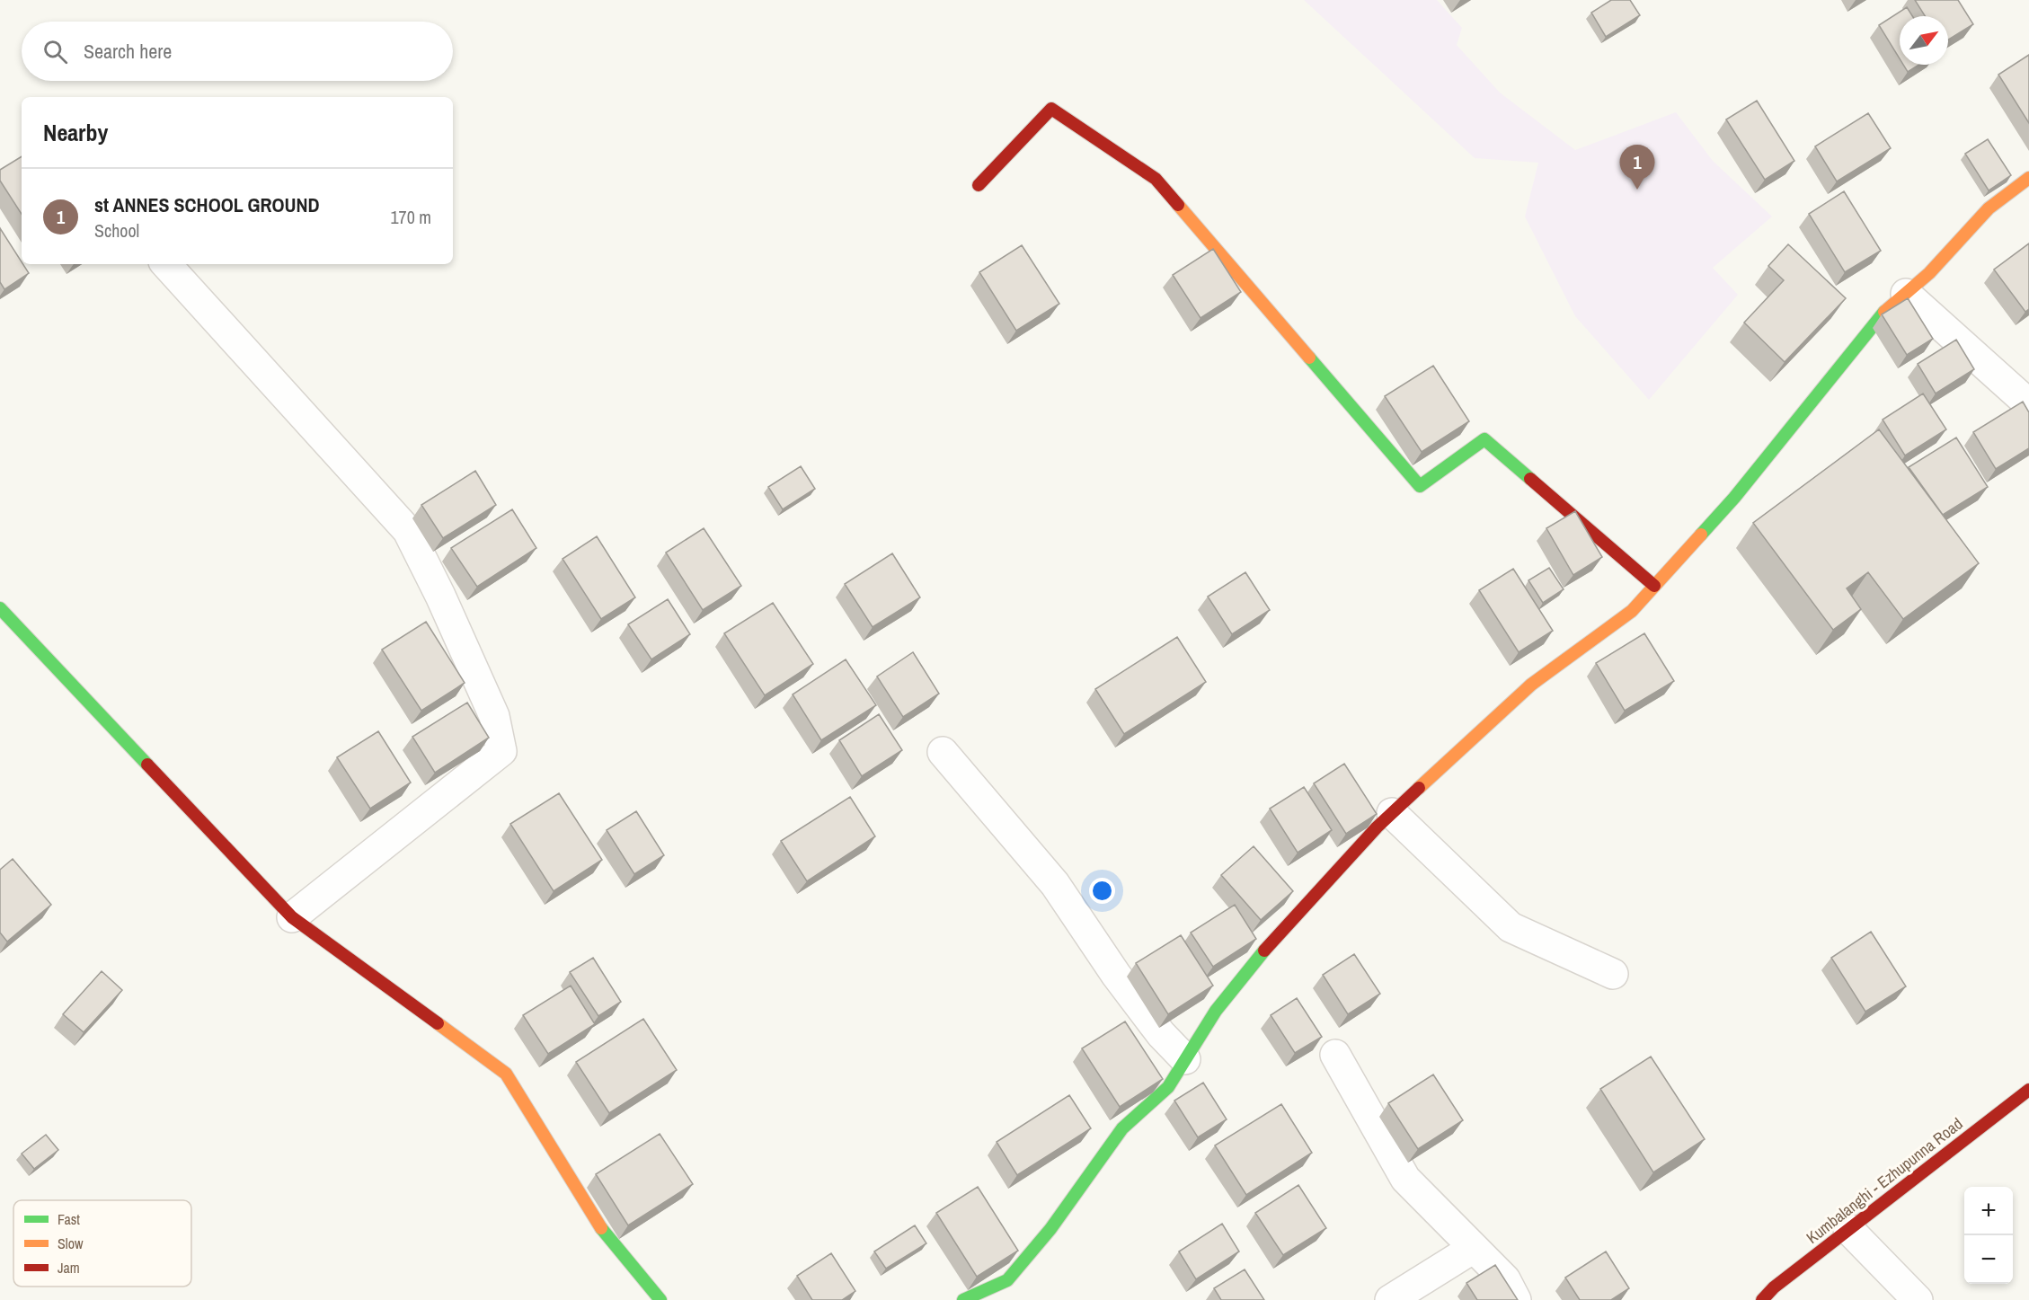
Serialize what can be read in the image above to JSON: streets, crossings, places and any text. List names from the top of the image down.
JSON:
{
  "streets": {
    "street": ["Kumbalanghi - Ezhupunna Road"]
  },
  "legend": ["Fast", "Slow", "Jam"],
  "north": "top right",
  "page": {
    "search": "Search here",
    "heading": "Nearby",
    "pins": "1",
    "list": [
      {
        "mark": "1",
        "name": "st ANNES SCHOOL GROUND",
        "note": "School",
        "value": "170 m"
      }
    ],
    "map_buttons": ["+", "−"]
  }
}
